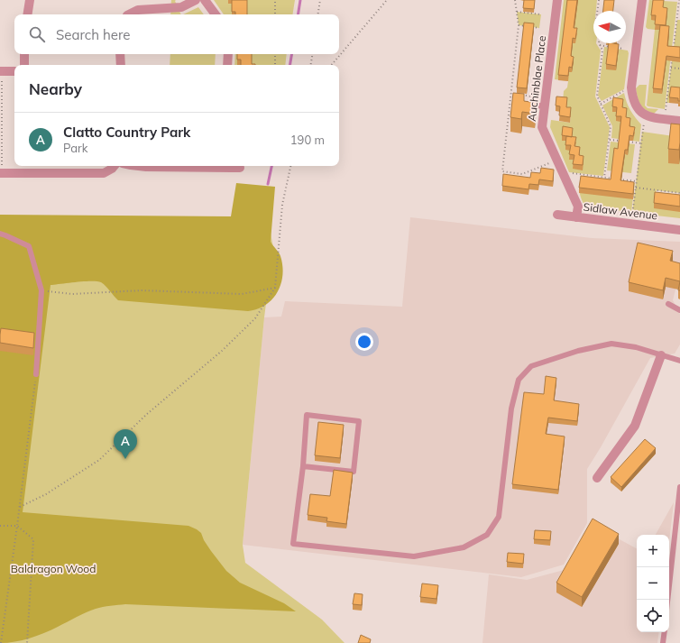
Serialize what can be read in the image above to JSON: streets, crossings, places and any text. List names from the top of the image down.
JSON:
{
  "streets": {
    "street": ["Auchinblae Place", "Sidlaw Avenue"]
  },
  "crossings": [
    ["Auchinblae Place", "Sidlaw Avenue"]
  ],
  "parks": ["Baldragon Wood"],
  "north": "left",
  "page": {
    "search": "Search here",
    "heading": "Nearby",
    "list": [
      {
        "mark": "A",
        "name": "Clatto Country Park",
        "note": "Park",
        "value": "190 m"
      }
    ],
    "pins": "A",
    "map_buttons": ["+", "−"]
  }
}
